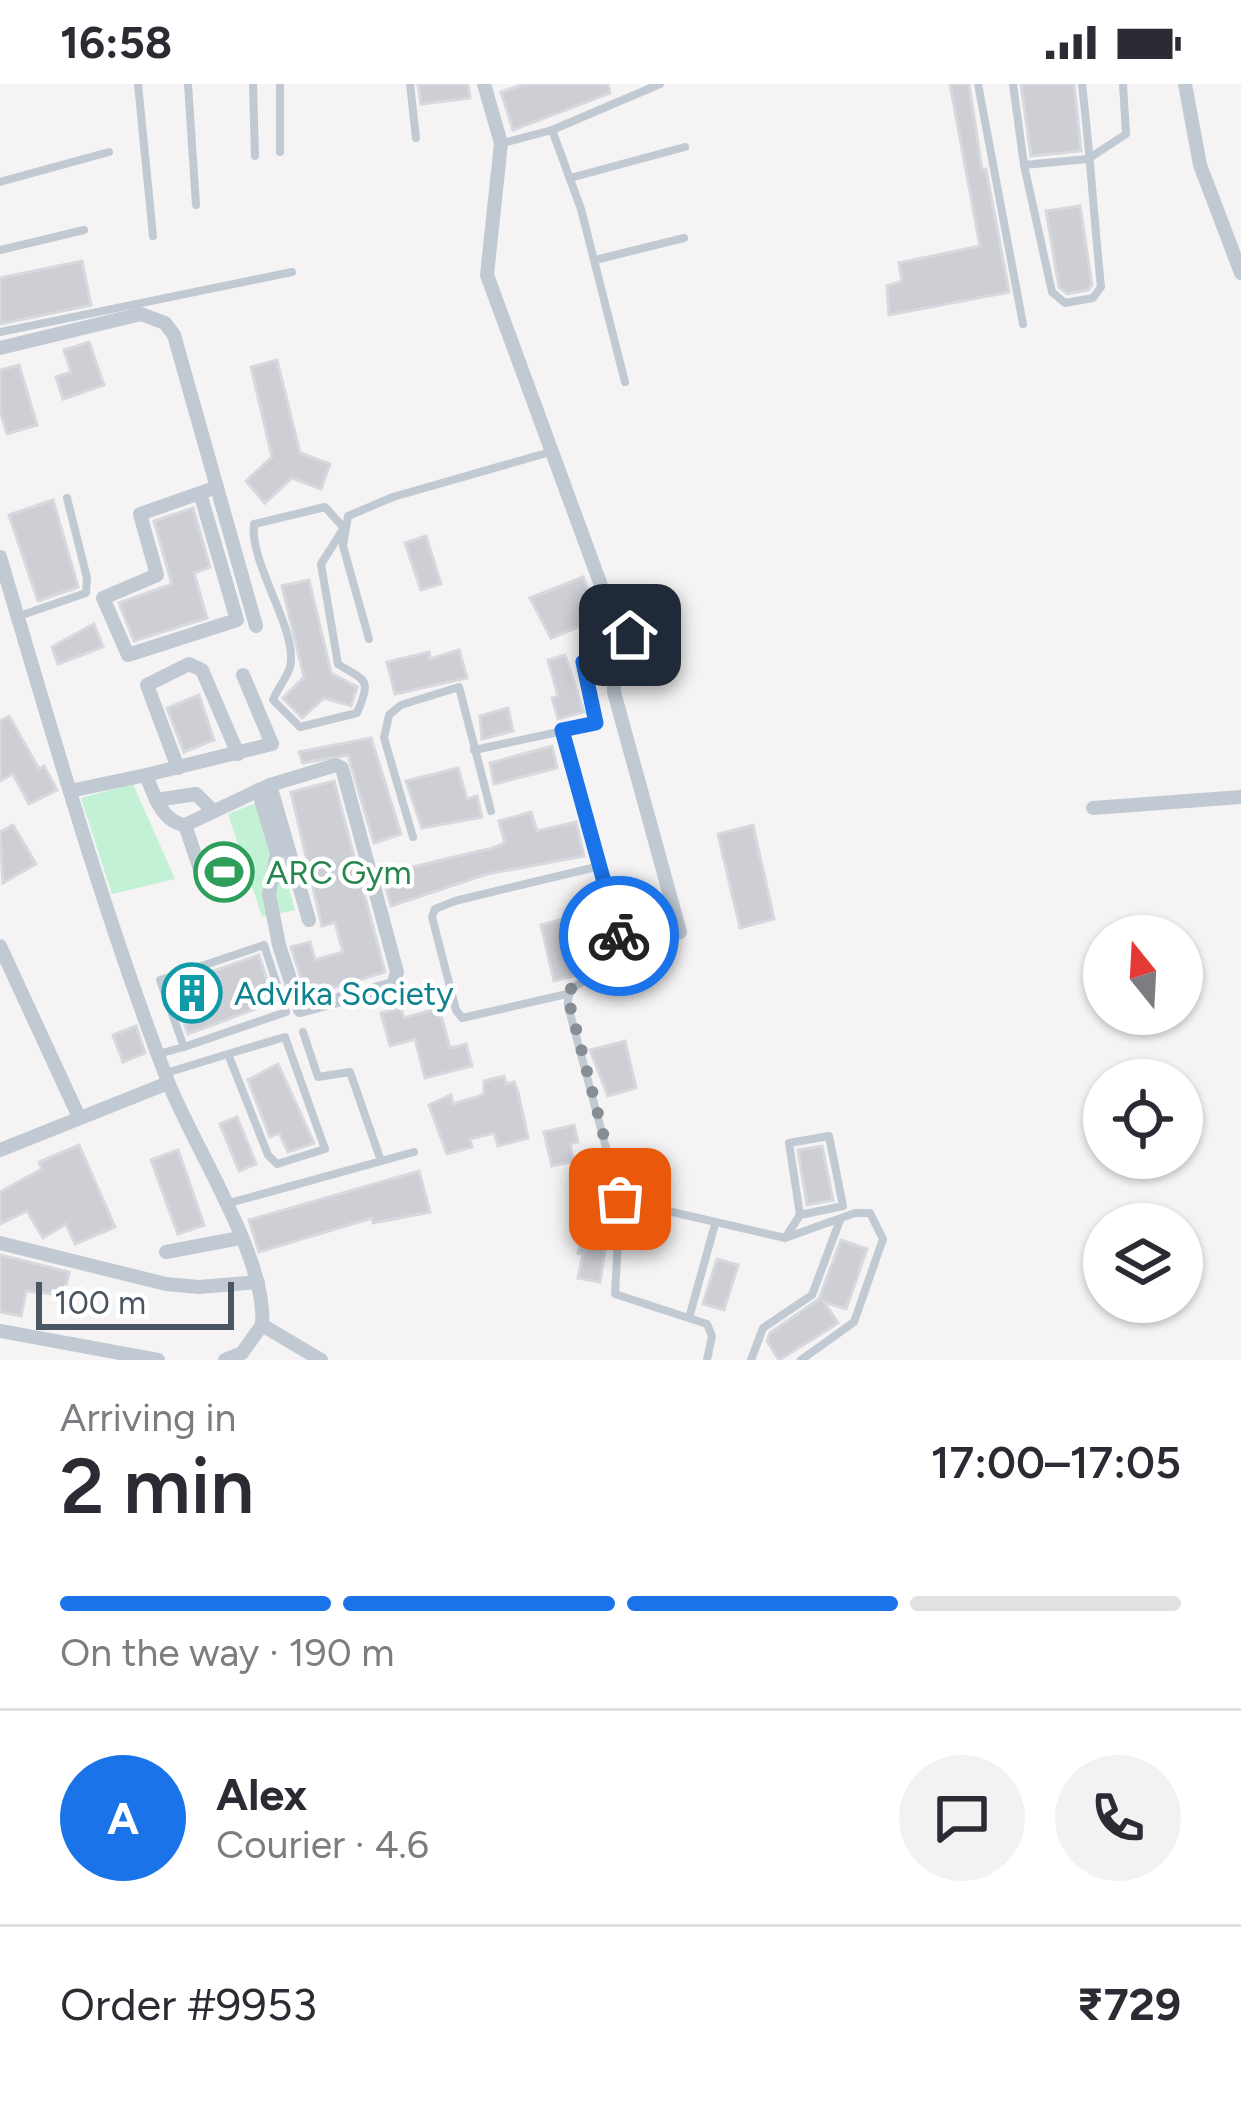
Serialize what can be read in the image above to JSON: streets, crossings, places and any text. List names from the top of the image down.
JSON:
{
  "places": {
    "sports": ["ARC Gym"],
    "building": ["Advika Society"]
  },
  "scale_bar": "100 m",
  "north": "top",
  "page": {
    "status": "16:58",
    "scale": "100 m",
    "heading": ["2 min", "Arriving in", "17:00–17:05"],
    "panel": [
      "Alex",
      "Courier · 4.6",
      "Order #9953",
      "₹729"
    ],
    "bar": "On the way · 190 m",
    "round": "A"
  }
}
